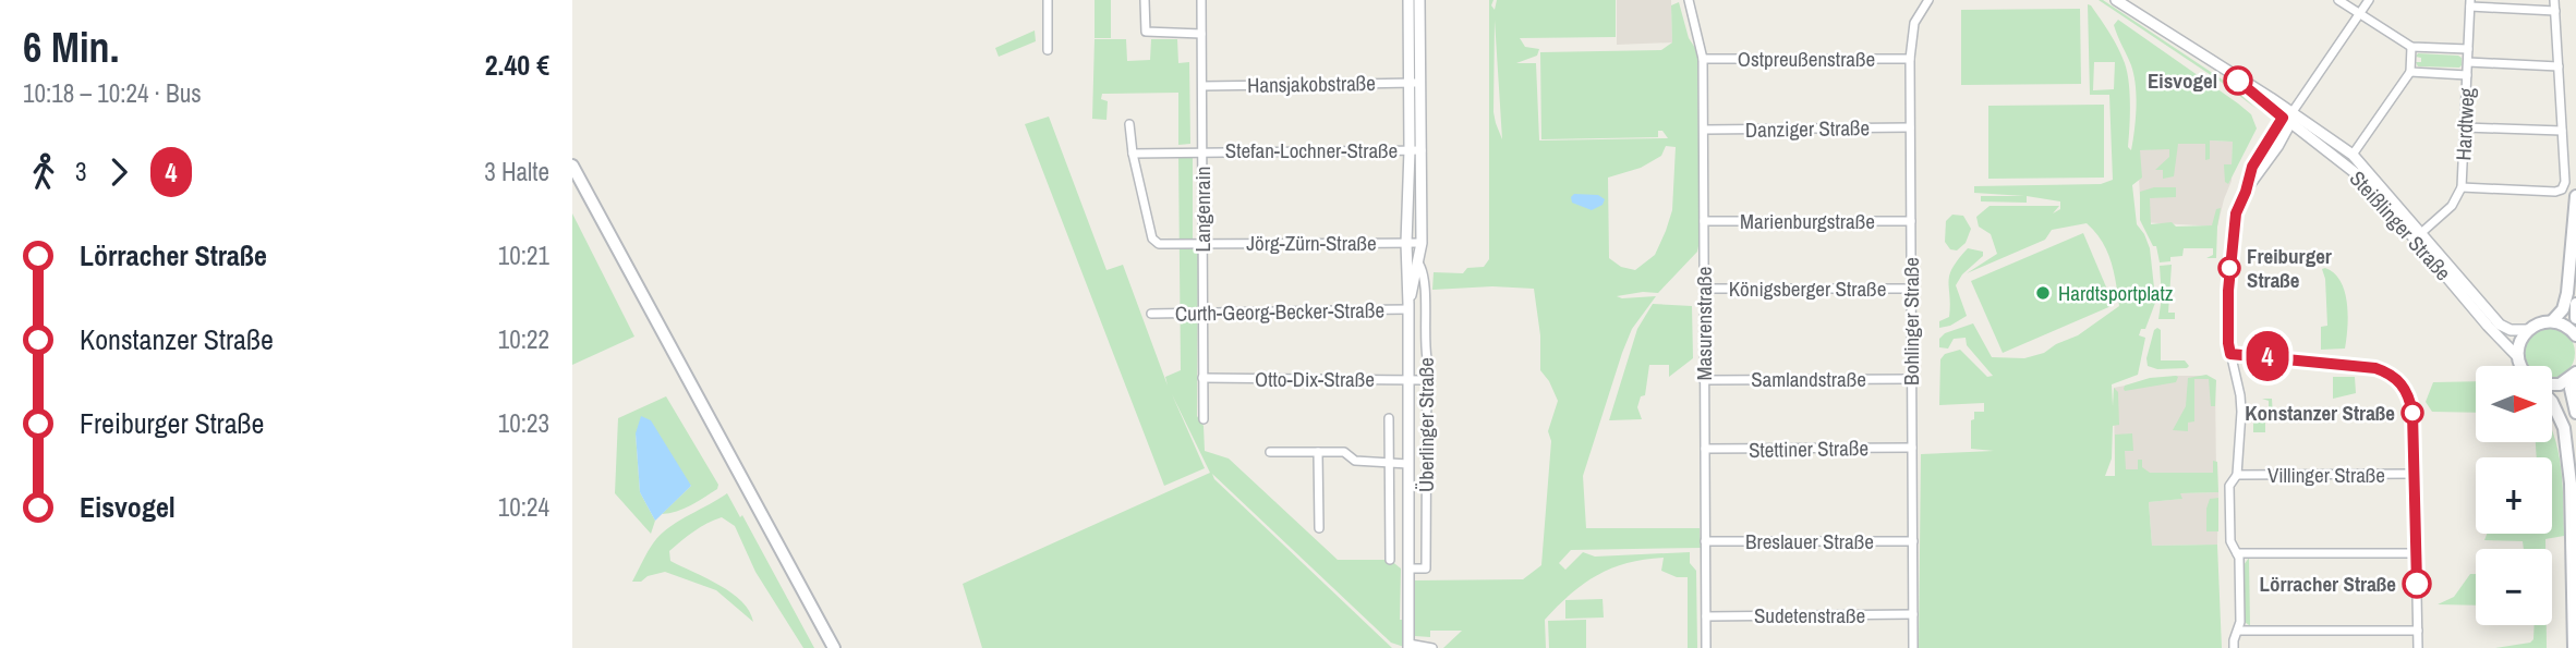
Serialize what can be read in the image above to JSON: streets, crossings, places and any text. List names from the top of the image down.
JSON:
{
  "streets": {
    "street": [
      "Ostpreußenstraße",
      "Hansjakobstraße",
      "Hardtweg",
      "Danziger Straße",
      "Stefan-Lochner-Straße",
      "Langenrain",
      "Marienburgstraße",
      "Steißlinger Straße",
      "Jörg-Zürn-Straße",
      "Königsberger Straße",
      "Curth-Georg-Becker-Straße",
      "Bohlinger Straße",
      "Masurenstraße",
      "Otto-Dix-Straße",
      "Samlandstraße",
      "Überlinger Straße",
      "Stettiner Straße",
      "Villinger Straße",
      "Breslauer Straße",
      "Sudetenstraße"
    ]
  },
  "crossings": [
    ["Ostpreußenstraße", "Bohlinger Straße"],
    ["Ostpreußenstraße", "Masurenstraße"],
    ["Hansjakobstraße", "Langenrain"],
    ["Hansjakobstraße", "Überlinger Straße"],
    ["Hardtweg", "Steißlinger Straße"],
    ["Danziger Straße", "Bohlinger Straße"],
    ["Danziger Straße", "Masurenstraße"],
    ["Stefan-Lochner-Straße", "Langenrain"],
    ["Stefan-Lochner-Straße", "Jörg-Zürn-Straße"],
    ["Stefan-Lochner-Straße", "Überlinger Straße"],
    ["Langenrain", "Jörg-Zürn-Straße"],
    ["Langenrain", "Curth-Georg-Becker-Straße"],
    ["Langenrain", "Otto-Dix-Straße"],
    ["Marienburgstraße", "Bohlinger Straße"],
    ["Marienburgstraße", "Masurenstraße"],
    ["Jörg-Zürn-Straße", "Überlinger Straße"],
    ["Königsberger Straße", "Bohlinger Straße"],
    ["Königsberger Straße", "Masurenstraße"],
    ["Curth-Georg-Becker-Straße", "Überlinger Straße"],
    ["Bohlinger Straße", "Samlandstraße"],
    ["Bohlinger Straße", "Stettiner Straße"],
    ["Bohlinger Straße", "Breslauer Straße"],
    ["Bohlinger Straße", "Sudetenstraße"],
    ["Masurenstraße", "Samlandstraße"],
    ["Masurenstraße", "Stettiner Straße"],
    ["Masurenstraße", "Breslauer Straße"],
    ["Masurenstraße", "Sudetenstraße"],
    ["Otto-Dix-Straße", "Überlinger Straße"]
  ],
  "places": [
    "Eisvogel",
    "Freiburger Straße",
    "Hardtsportplatz",
    "Konstanzer Straße",
    "Lörracher Straße"
  ],
  "lines": ["bus line 4"],
  "north": "right",
  "page": {
    "heading": ["6 Min.", "10:18 – 10:24 · Bus", "2.40 €"],
    "on_map": "4",
    "legs": ["3", "4", "3 Halte"],
    "list": [
      {
        "name": "Lörracher Straße",
        "value": "10:21"
      },
      {
        "name": "Konstanzer Straße",
        "value": "10:22"
      },
      {
        "name": "Freiburger Straße",
        "value": "10:23"
      },
      {
        "name": "Eisvogel",
        "value": "10:24"
      }
    ],
    "map_buttons": ["+", "−"]
  }
}
